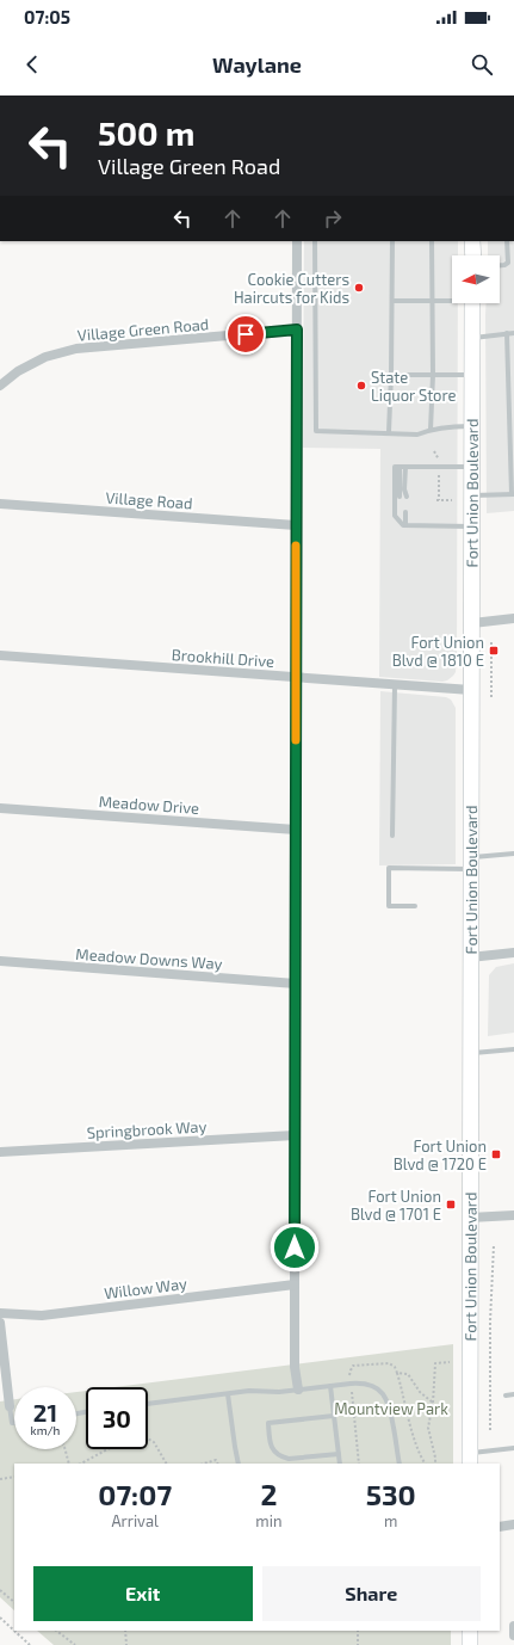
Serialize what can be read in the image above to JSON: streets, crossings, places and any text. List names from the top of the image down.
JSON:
{
  "streets": {
    "main road": ["Fort Union Boulevard"],
    "street": [
      "Village Green Road",
      "Village Road",
      "Brookhill Drive",
      "Meadow Drive",
      "Meadow Downs Way",
      "Springbrook Way",
      "Willow Way"
    ]
  },
  "crossings": [
    ["Fort Union Boulevard", "Brookhill Drive"]
  ],
  "parks": ["Mountview Park"],
  "places": {
    "other": ["Cookie Cutters Haircuts for Kids", "State Liquor Store"],
    "transit": ["Fort Union Blvd @ 1810 E", "Fort Union Blvd @ 1720 E", "Fort Union Blvd @ 1701 E"]
  },
  "north": "left",
  "page": {
    "status": "07:05",
    "header": "Waylane",
    "turn": ["500 m", "Village Green Road"],
    "speed": "21 km/h",
    "limit": "30",
    "eta": [
      "07:07",
      "Arrival",
      "2",
      "min",
      "530",
      "m"
    ],
    "buttons": ["Exit", "Share"]
  }
}
